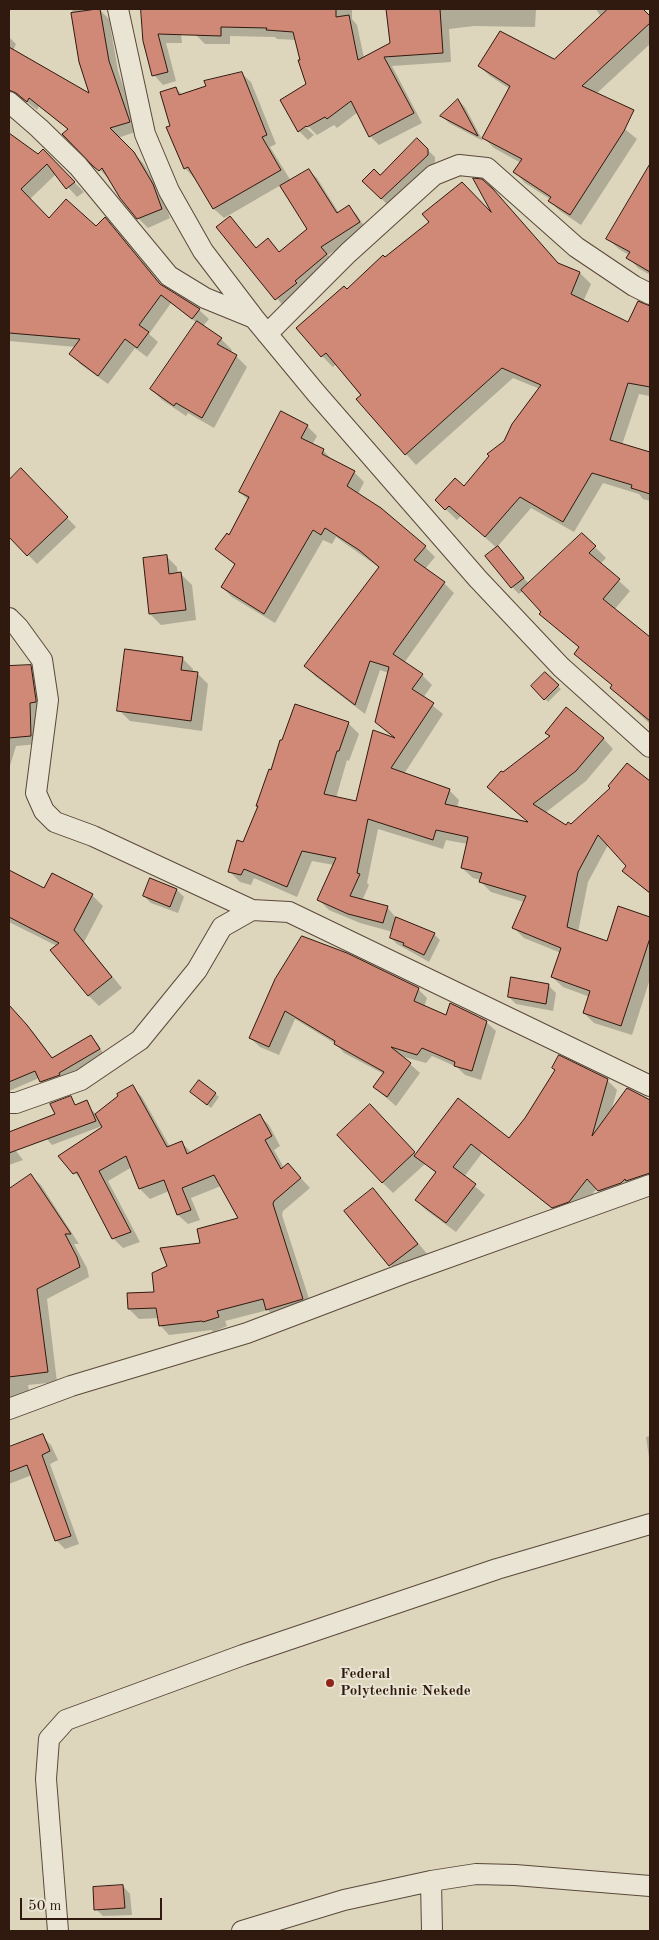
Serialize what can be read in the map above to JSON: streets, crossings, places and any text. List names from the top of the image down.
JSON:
{
  "places": ["Federal Polytechnic Nekede"],
  "scale_bar": "50 m"
}
